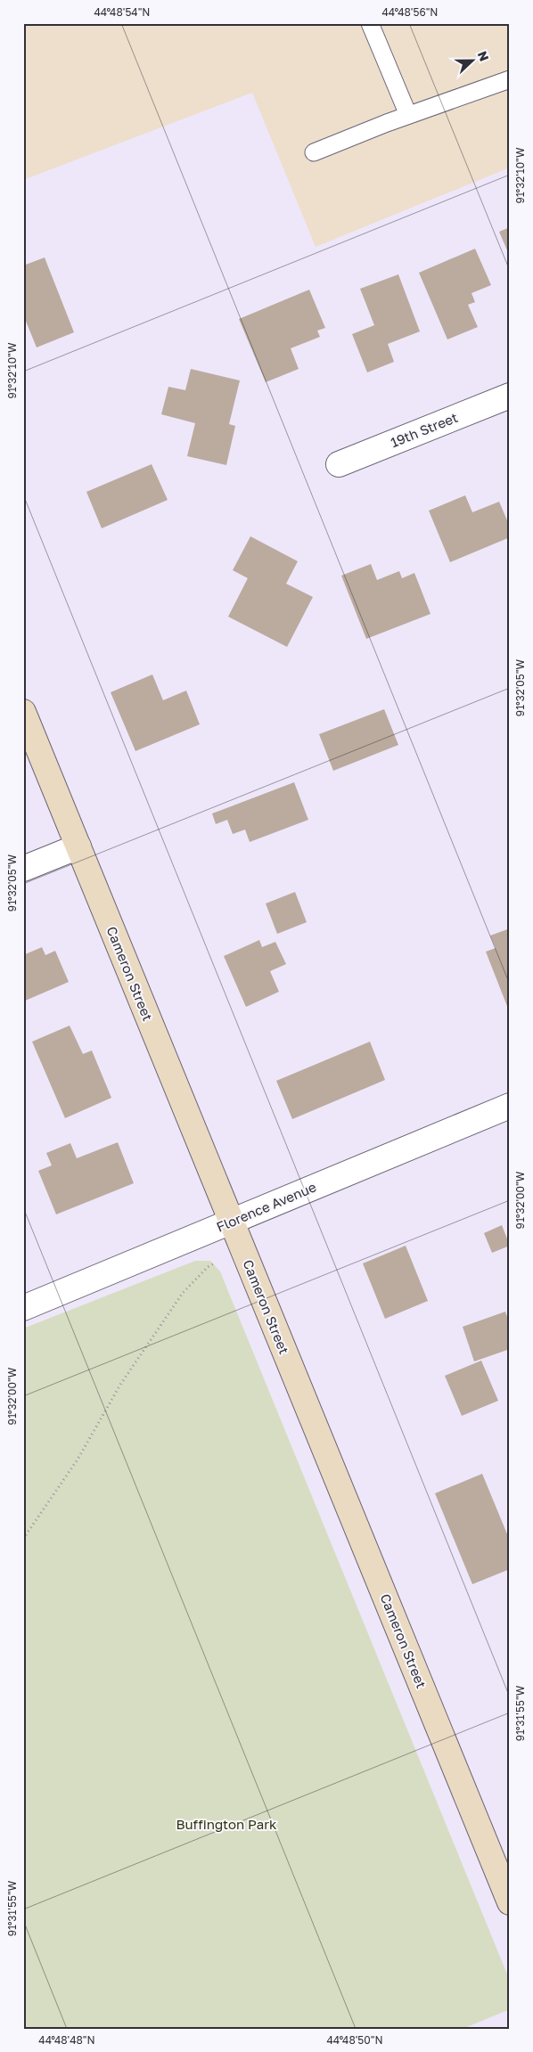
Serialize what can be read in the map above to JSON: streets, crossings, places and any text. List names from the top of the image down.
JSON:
{
  "streets": {
    "main road": ["Cameron Street"],
    "street": ["19th Street", "Florence Avenue"]
  },
  "crossings": [
    ["Cameron Street", "Florence Avenue"]
  ],
  "parks": ["Buffington Park"],
  "north": "right",
  "coordinates": [
    "44°48'54\"N",
    "44°48'56\"N",
    "91°32'10\"W",
    "91°32'05\"W",
    "91°32'00\"W",
    "91°31'55\"W",
    "44°48'48\"N",
    "44°48'50\"N"
  ]
}
